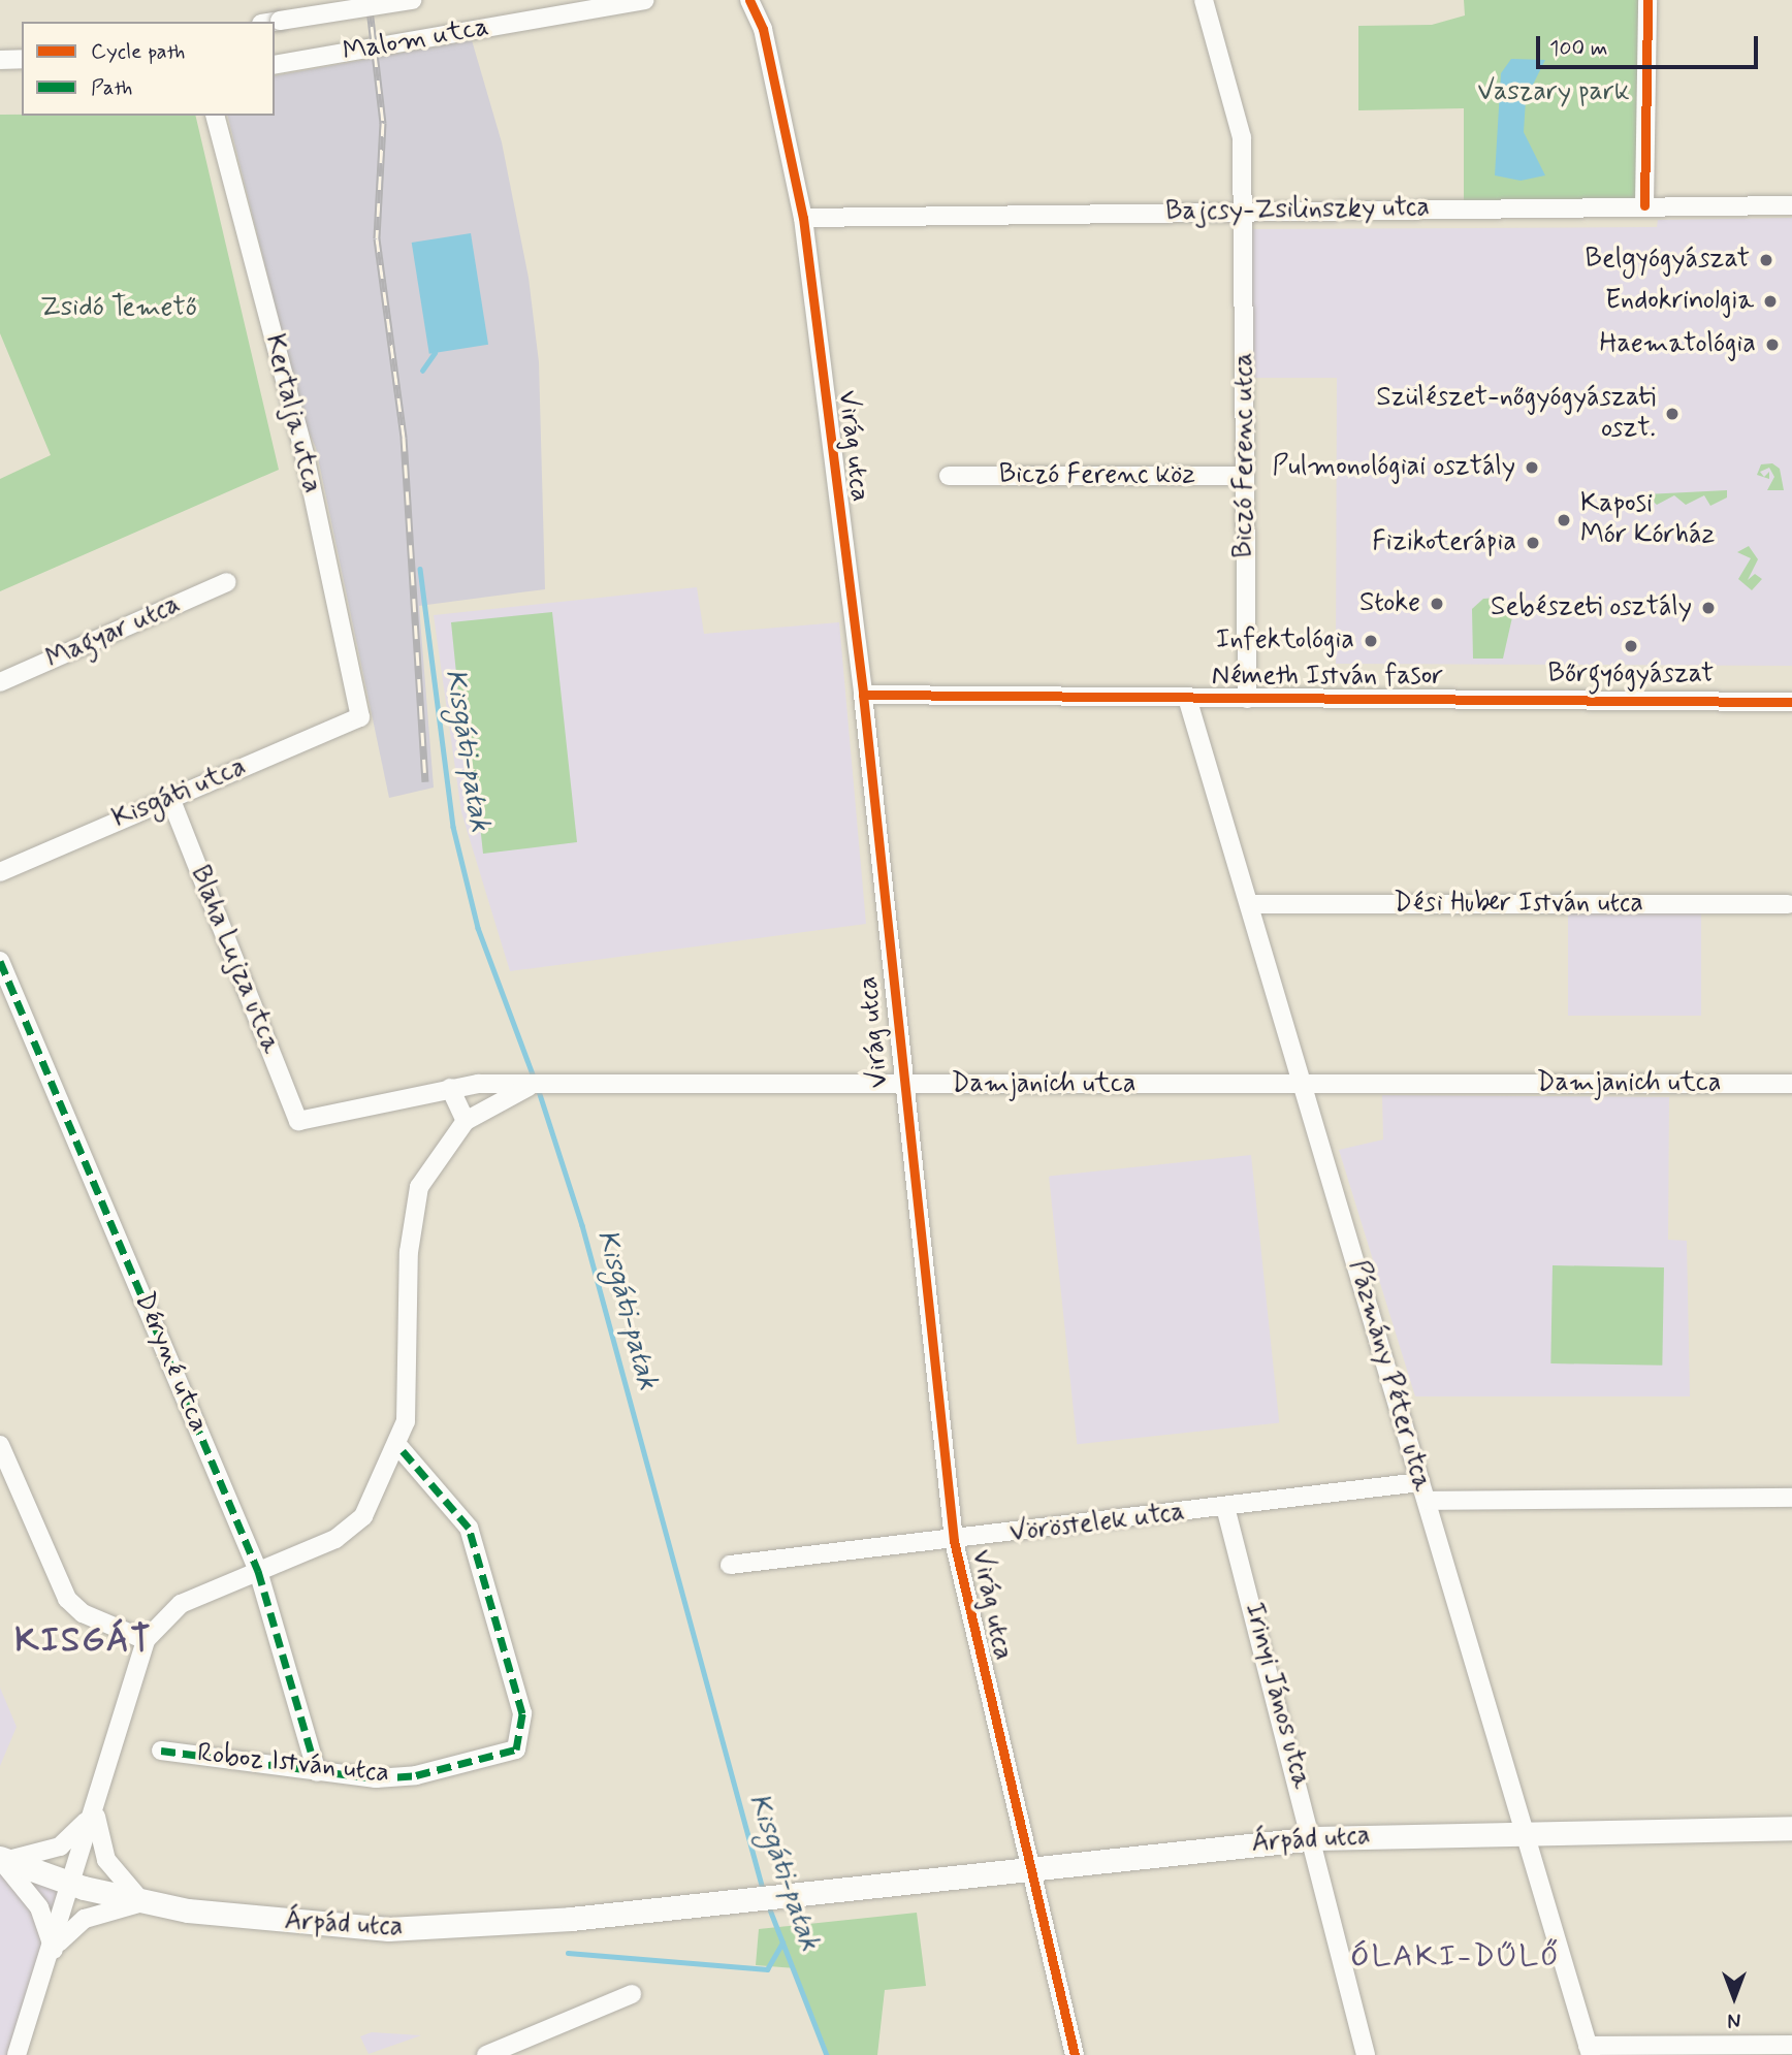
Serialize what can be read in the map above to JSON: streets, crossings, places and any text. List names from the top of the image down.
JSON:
{
  "streets": {
    "main road": ["Árpád utca"],
    "street": [
      "Malom utca",
      "Bajcsy-Zsilinszky utca",
      "Kertalja utca",
      "Virág utca",
      "Biczó Ferenc utca",
      "Biczó Ferenc köz",
      "Magyar utca",
      "Németh István fasor",
      "Kisgáti utca",
      "Dési Huber István utca",
      "Blaha Lujza utca",
      "Damjanich utca",
      "Déryné utca",
      "Pázmány Péter utca",
      "Vöröstelek utca",
      "Irinyi János utca",
      "Roboz István utca"
    ]
  },
  "crossings": [
    ["Bajcsy-Zsilinszky utca", "Virág utca"],
    ["Bajcsy-Zsilinszky utca", "Biczó Ferenc utca"],
    ["Kertalja utca", "Kisgáti utca"],
    ["Virág utca", "Németh István fasor"],
    ["Virág utca", "Damjanich utca"],
    ["Virág utca", "Vöröstelek utca"],
    ["Virág utca", "Árpád utca"],
    ["Biczó Ferenc utca", "Biczó Ferenc köz"],
    ["Biczó Ferenc utca", "Németh István fasor"],
    ["Németh István fasor", "Pázmány Péter utca"],
    ["Kisgáti utca", "Blaha Lujza utca"],
    ["Dési Huber István utca", "Pázmány Péter utca"],
    ["Blaha Lujza utca", "Damjanich utca"],
    ["Damjanich utca", "Pázmány Péter utca"],
    ["Déryné utca", "Roboz István utca"],
    ["Pázmány Péter utca", "Vöröstelek utca"],
    ["Pázmány Péter utca", "Árpád utca"],
    ["Vöröstelek utca", "Irinyi János utca"],
    ["Irinyi János utca", "Árpád utca"]
  ],
  "districts": ["KISGÁT", "ÓLAKI-DŰLŐ"],
  "water": ["Kisgáti-patak"],
  "parks": ["Vaszary park", "Zsidó Temető"],
  "places": [
    "Belgyógyászat",
    "Endokrinolgia",
    "Haematológia",
    "Szülészet-nőgyógyászati oszt.",
    "Pulmonológiai osztály",
    "Kaposi Mór Kórház",
    "Fizikoterápia",
    "Stoke",
    "Sebészeti osztály",
    "Infektológia",
    "Bőrgyógyászat"
  ],
  "legend": ["Cycle path", "Path"],
  "scale_bar": "100 m",
  "north": "bottom"
}
